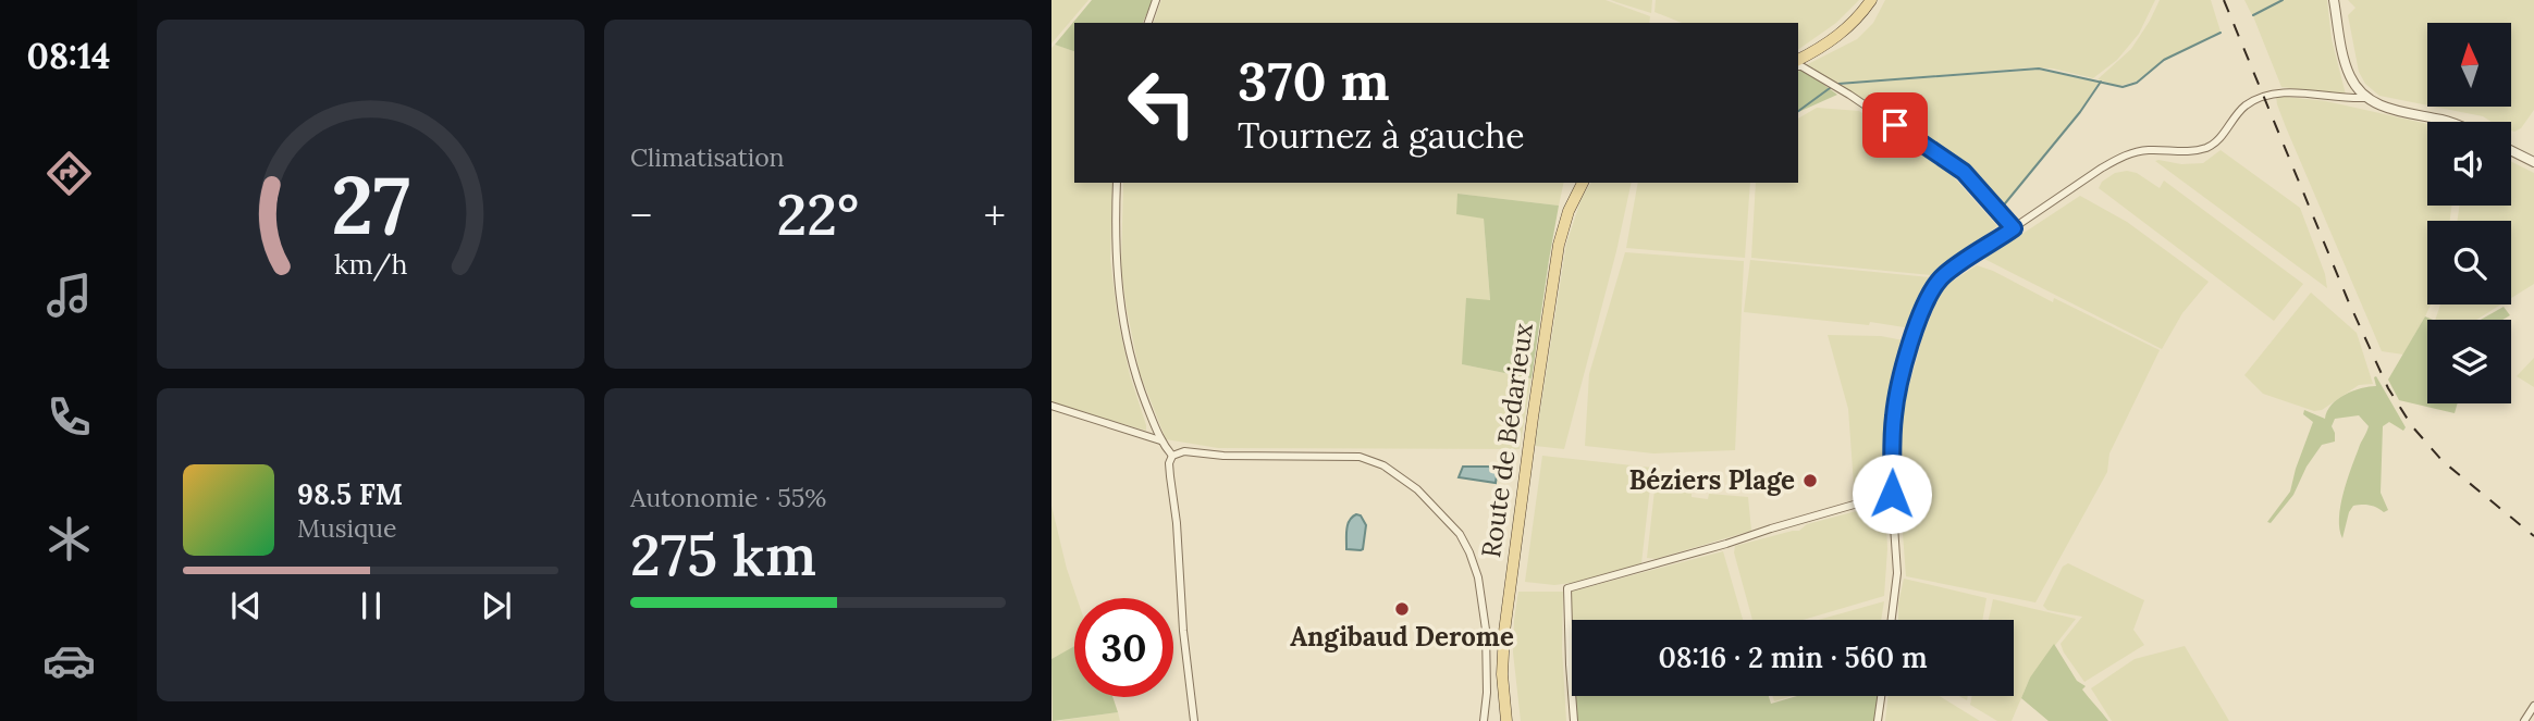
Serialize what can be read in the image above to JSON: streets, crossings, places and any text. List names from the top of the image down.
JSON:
{
  "streets": {
    "main road": ["Route de Bédarieux"]
  },
  "places": ["Béziers Plage", "Angibaud Derome"],
  "north": "top",
  "page": {
    "tabs": "08:14",
    "tile": [
      "Climatisation",
      ["Autonomie · 55%", "275 km"]
    ],
    "turn": ["370 m", "Tournez à gauche"],
    "heat": ["−", "22°", "+"],
    "song": ["98.5 FM", "Musique"],
    "limit": "30",
    "trip": "08:16 · 2 min · 560 m",
    "gauge": ["27", "km/h"]
  }
}
